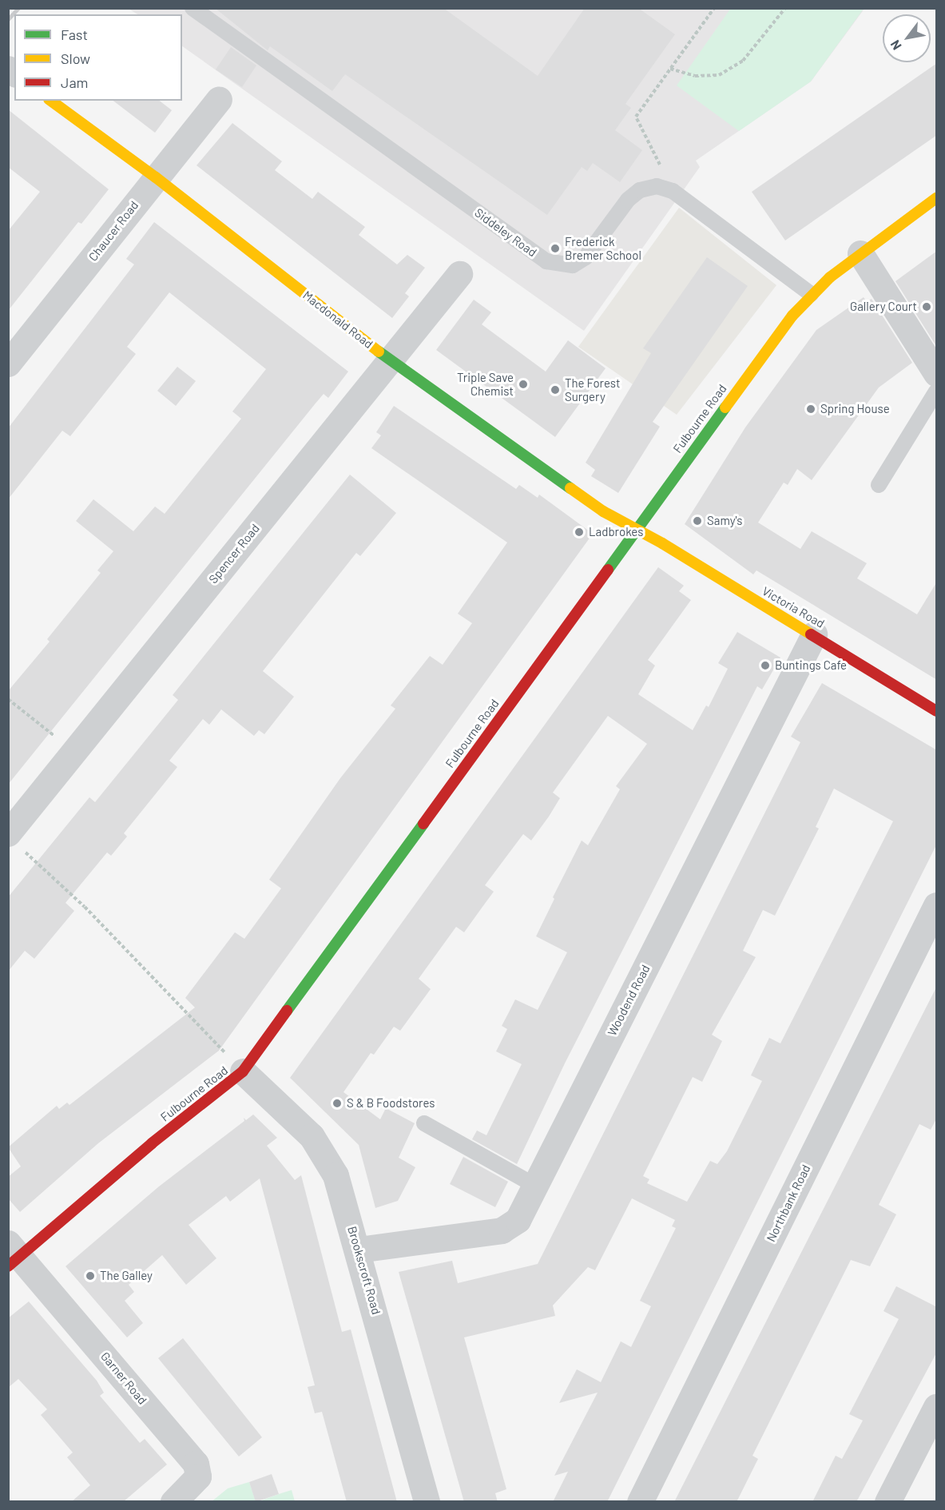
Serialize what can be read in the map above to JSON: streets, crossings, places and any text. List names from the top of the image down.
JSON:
{
  "streets": {
    "main road": ["Macdonald Road", "Fulbourne Road", "Victoria Road"],
    "street": [
      "Chaucer Road",
      "Spencer Road",
      "Woodend Road",
      "Northbank Road",
      "Brookscroft Road",
      "Garner Road"
    ],
    "lane": ["Siddeley Road"]
  },
  "crossings": [
    ["Chaucer Road", "Macdonald Road"],
    ["Siddeley Road", "Fulbourne Road"],
    ["Macdonald Road", "Fulbourne Road"],
    ["Macdonald Road", "Spencer Road"],
    ["Macdonald Road", "Victoria Road"],
    ["Fulbourne Road", "Victoria Road"],
    ["Fulbourne Road", "Brookscroft Road"],
    ["Fulbourne Road", "Garner Road"],
    ["Victoria Road", "Woodend Road"],
    ["Woodend Road", "Brookscroft Road"]
  ],
  "places": [
    "Frederick Bremer School",
    "Gallery Court",
    "Triple Save Chemist",
    "The Forest Surgery",
    "Spring House",
    "Samy's",
    "Ladbrokes",
    "Buntings Cafe",
    "S & B Foodstores",
    "The Galley"
  ],
  "legend": ["Fast", "Slow", "Jam"],
  "north": "bottom left"
}
